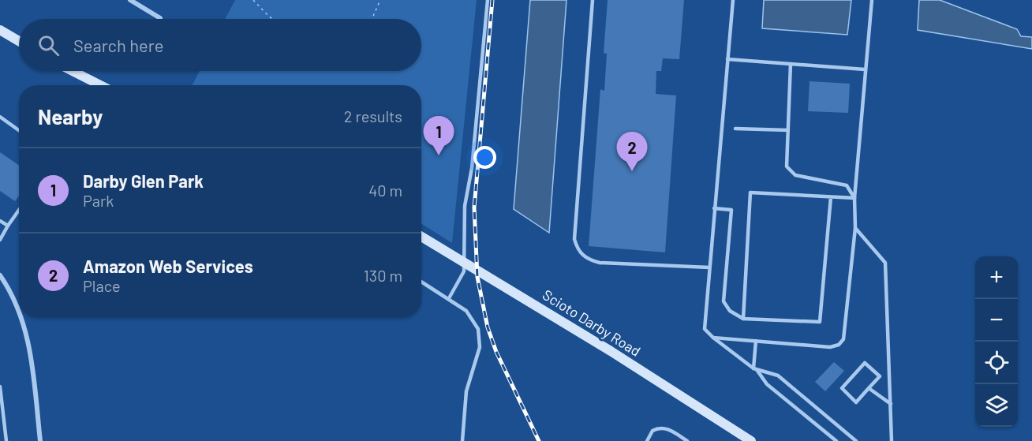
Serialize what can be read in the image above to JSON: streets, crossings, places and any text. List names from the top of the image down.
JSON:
{
  "streets": {
    "main road": ["Scioto Darby Road"]
  },
  "page": {
    "search": "Search here",
    "heading": ["Nearby", "2 results"],
    "pins": ["1", "2"],
    "list": [
      {
        "mark": "1",
        "name": "Darby Glen Park",
        "note": "Park",
        "value": "40 m"
      },
      {
        "mark": "2",
        "name": "Amazon Web Services",
        "note": "Place",
        "value": "130 m"
      }
    ],
    "map_buttons": ["+", "−"]
  }
}
